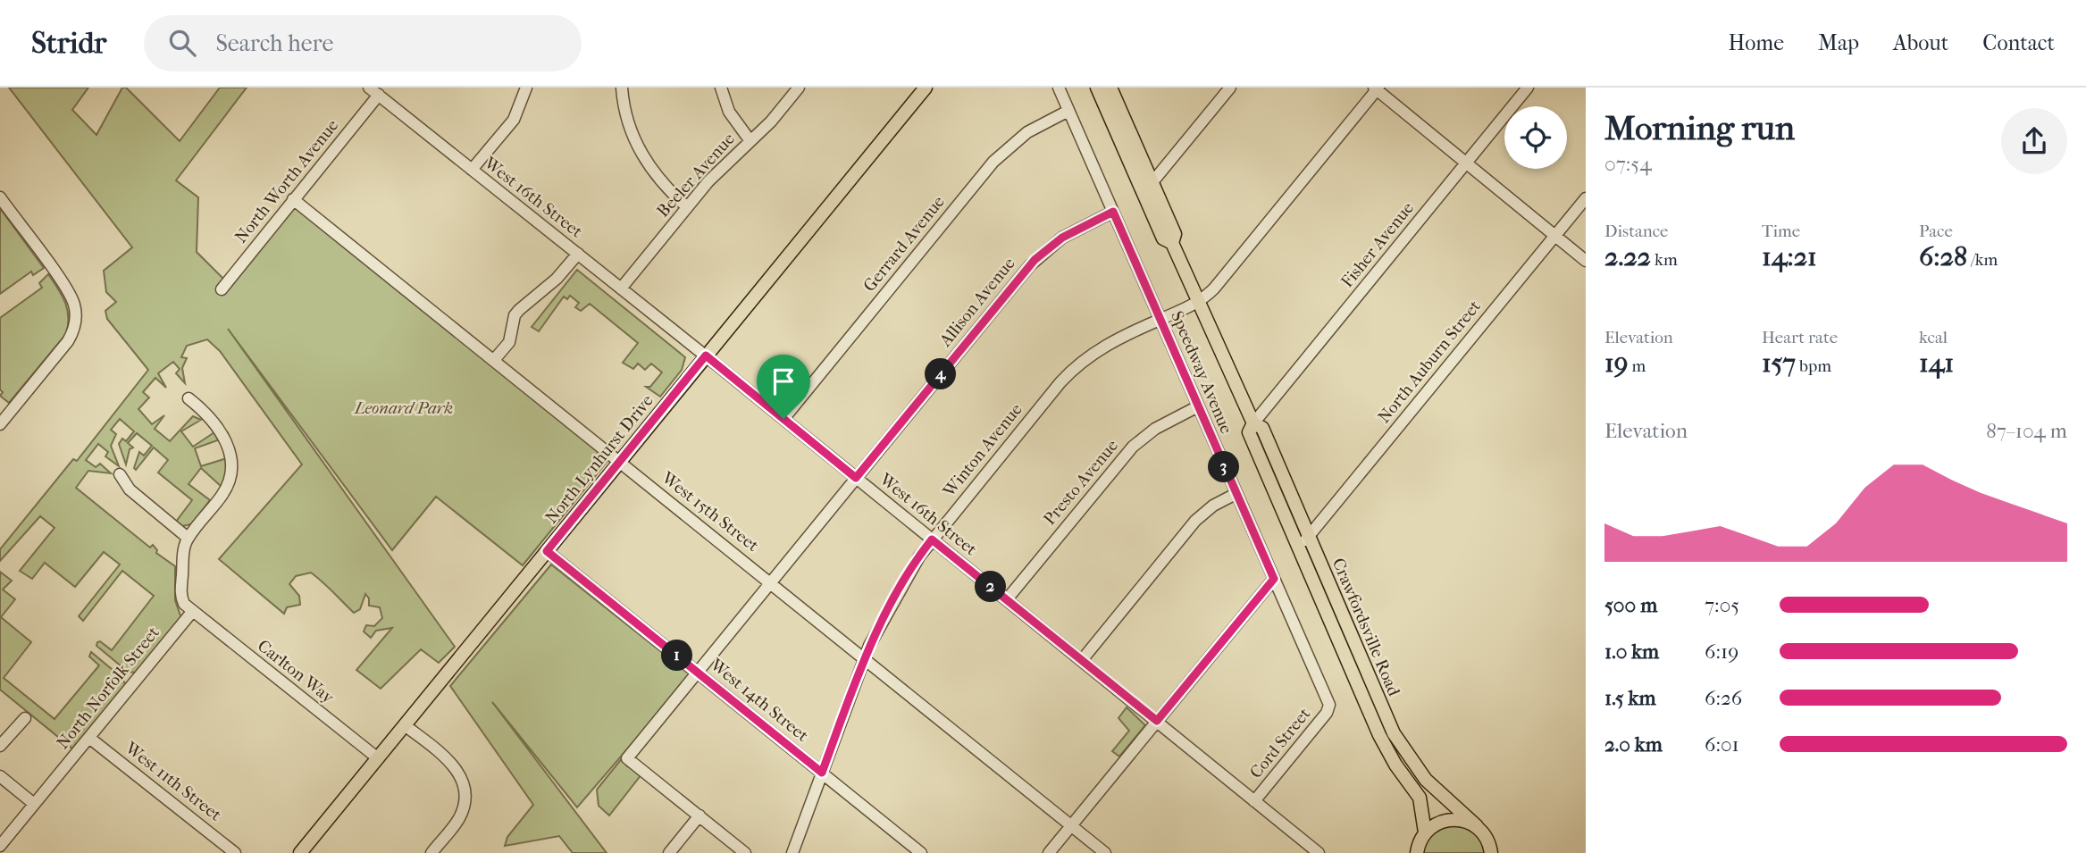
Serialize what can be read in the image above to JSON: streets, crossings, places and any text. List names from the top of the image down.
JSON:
{
  "streets": {
    "main road": ["North Lynhurst Drive", "Crawfordsville Road"],
    "street": [
      "Beeler Avenue",
      "North Worth Avenue",
      "West 16th Street",
      "Gerrard Avenue",
      "Fisher Avenue",
      "Allison Avenue",
      "North Auburn Street",
      "Speedway Avenue",
      "Winton Avenue",
      "Presto Avenue",
      "West 15th Street",
      "Carlton Way",
      "North Norfolk Street",
      "West 14th Street",
      "Cord Street",
      "West 11th Street"
    ]
  },
  "crossings": [
    ["Beeler Avenue", "West 16th Street"],
    ["North Worth Avenue", "West 16th Street"],
    ["North Worth Avenue", "West 15th Street"],
    ["West 16th Street", "Gerrard Avenue"],
    ["West 16th Street", "Allison Avenue"],
    ["West 16th Street", "Winton Avenue"],
    ["West 16th Street", "North Lynhurst Drive"],
    ["West 16th Street", "Presto Avenue"],
    ["West 16th Street", "Cord Street"],
    ["Gerrard Avenue", "Speedway Avenue"],
    ["Fisher Avenue", "Crawfordsville Road"],
    ["Allison Avenue", "Speedway Avenue"],
    ["Allison Avenue", "West 15th Street"],
    ["Allison Avenue", "West 14th Street"],
    ["North Auburn Street", "Crawfordsville Road"],
    ["Speedway Avenue", "Winton Avenue"],
    ["Speedway Avenue", "Presto Avenue"],
    ["Speedway Avenue", "Cord Street"],
    ["Winton Avenue", "West 15th Street"],
    ["Winton Avenue", "Crawfordsville Road"],
    ["Winton Avenue", "West 14th Street"],
    ["North Lynhurst Drive", "West 15th Street"],
    ["North Lynhurst Drive", "Carlton Way"],
    ["North Lynhurst Drive", "West 14th Street"],
    ["Carlton Way", "North Norfolk Street"],
    ["North Norfolk Street", "West 11th Street"]
  ],
  "parks": ["Leonard Park"],
  "page": {
    "header": "Stridr",
    "search": "Search here",
    "nav": [
      "Home",
      "Map",
      "About",
      "Contact"
    ],
    "heading": ["Morning run", "07:54"],
    "stats": [
      ["Distance", "2.22 km"],
      ["Time", "14:21"],
      ["Pace", "6:28 /km"],
      ["Elevation", "19 m"],
      ["Heart rate", "157 bpm"],
      ["kcal", "141"]
    ],
    "pins": [
      "4",
      "3",
      "2",
      "1"
    ],
    "chart": ["Elevation", "87–104 m"],
    "list": [
      {
        "name": "500 m",
        "note": "7:05"
      },
      {
        "name": "1.0 km",
        "note": "6:19"
      },
      {
        "name": "1.5 km",
        "note": "6:26"
      },
      {
        "name": "2.0 km",
        "note": "6:01"
      }
    ]
  }
}
